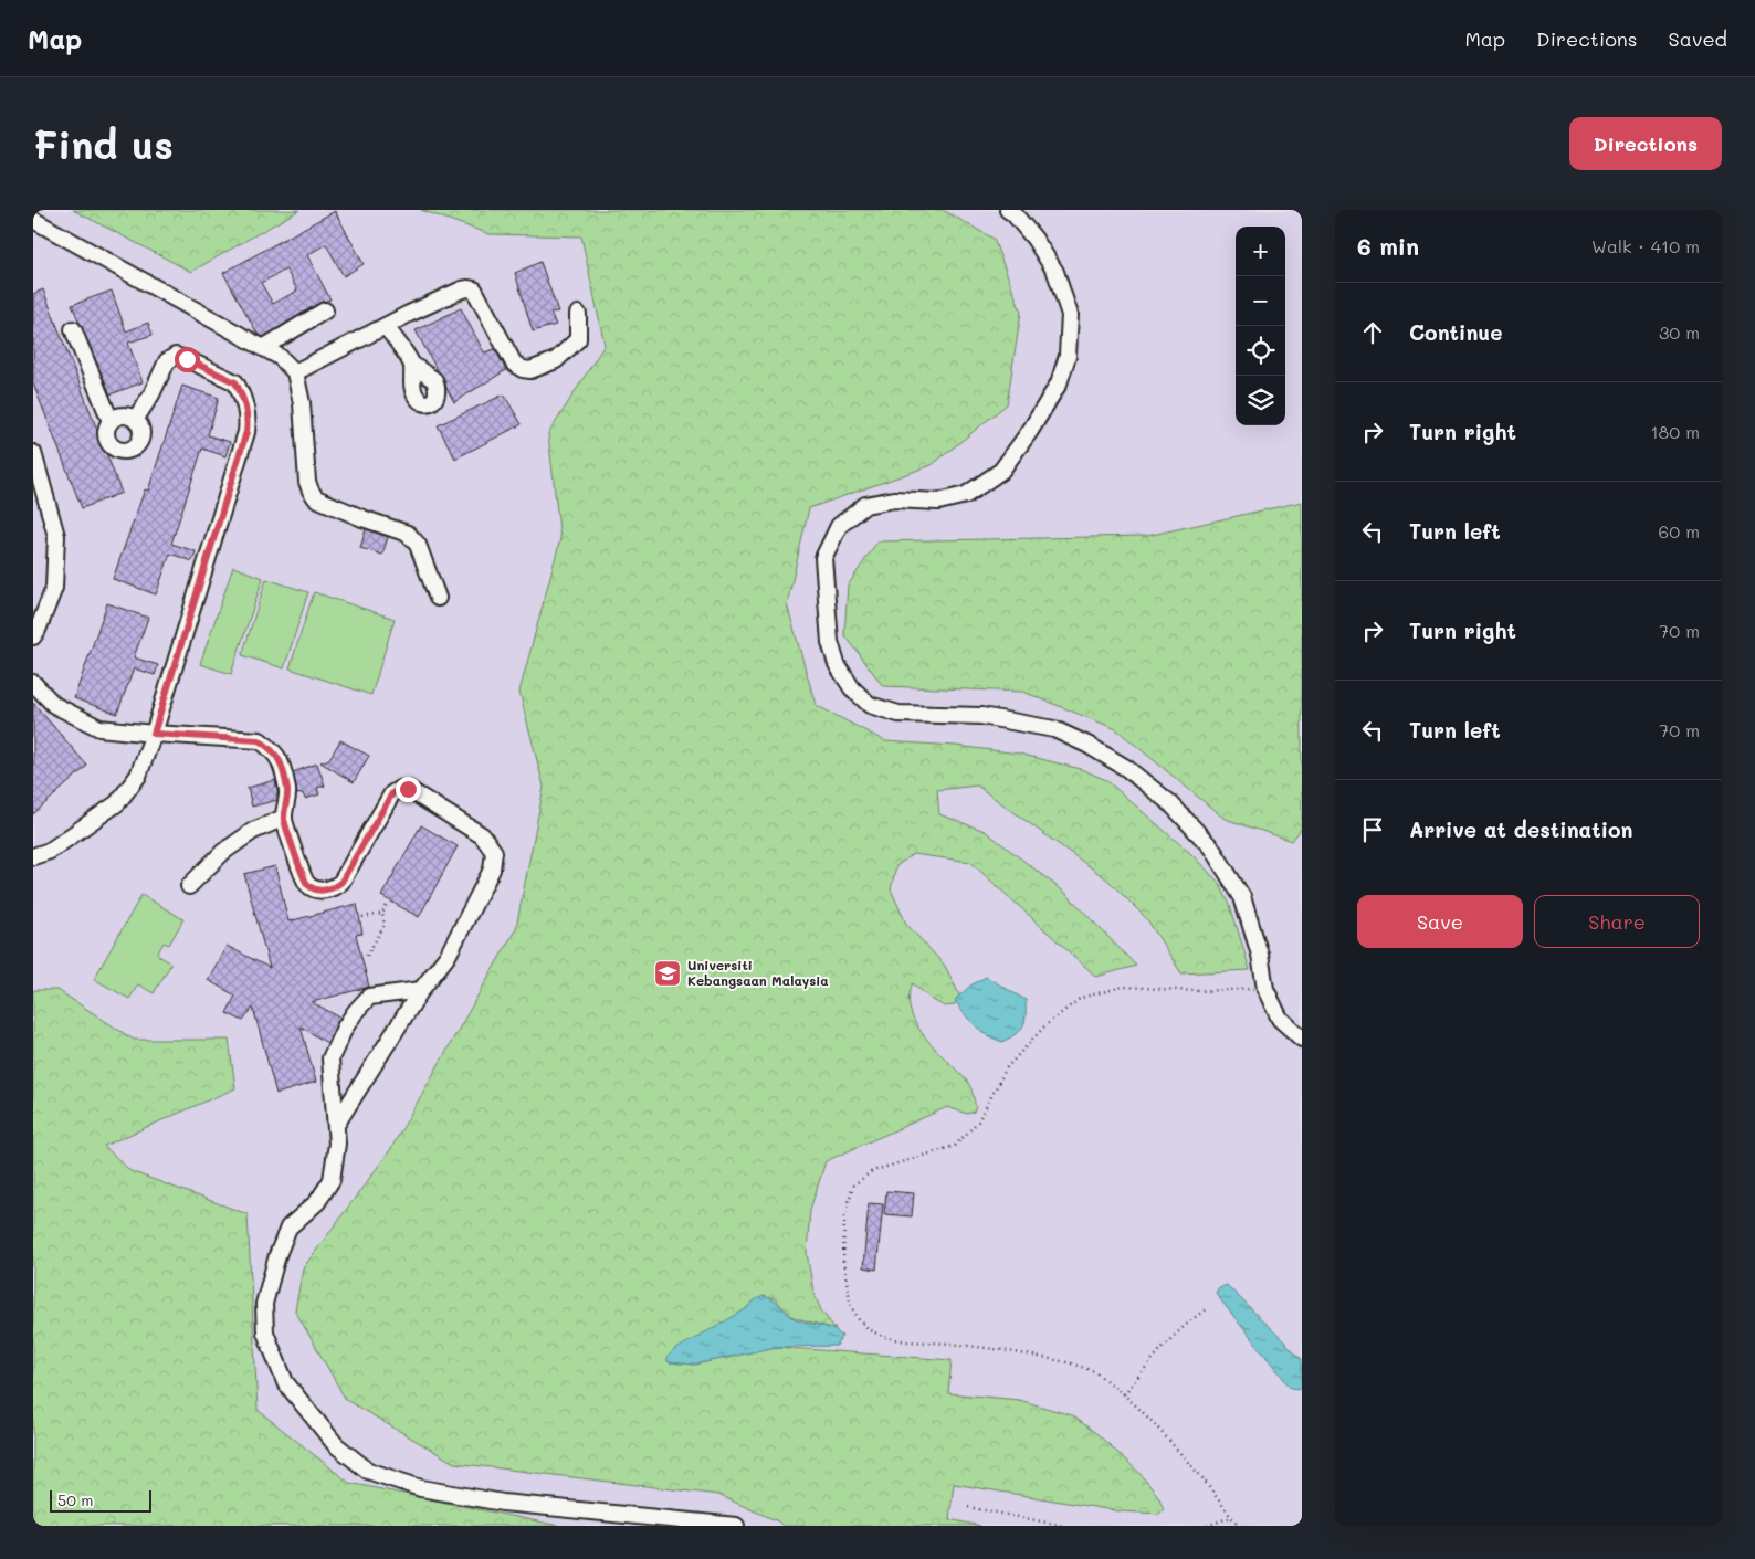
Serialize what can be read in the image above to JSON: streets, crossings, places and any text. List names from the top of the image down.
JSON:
{
  "places": {
    "school or university": ["Universiti Kebangsaan Malaysia"]
  },
  "scale_bar": "50 m",
  "page": {
    "header": "Map",
    "nav": ["Map", "Directions", "Saved"],
    "buttons": [
      "Directions",
      ["Save", "Share"]
    ],
    "title": "Find us",
    "heading": ["6 min", "Walk · 410 m"],
    "map_buttons": ["+", "−"],
    "list": [
      ["Continue", "30 m"],
      ["Turn right", "180 m"],
      ["Turn left", "60 m"],
      ["Turn right", "70 m"],
      ["Turn left", "70 m"],
      "Arrive at destination"
    ],
    "scale": "50 m"
  }
}
